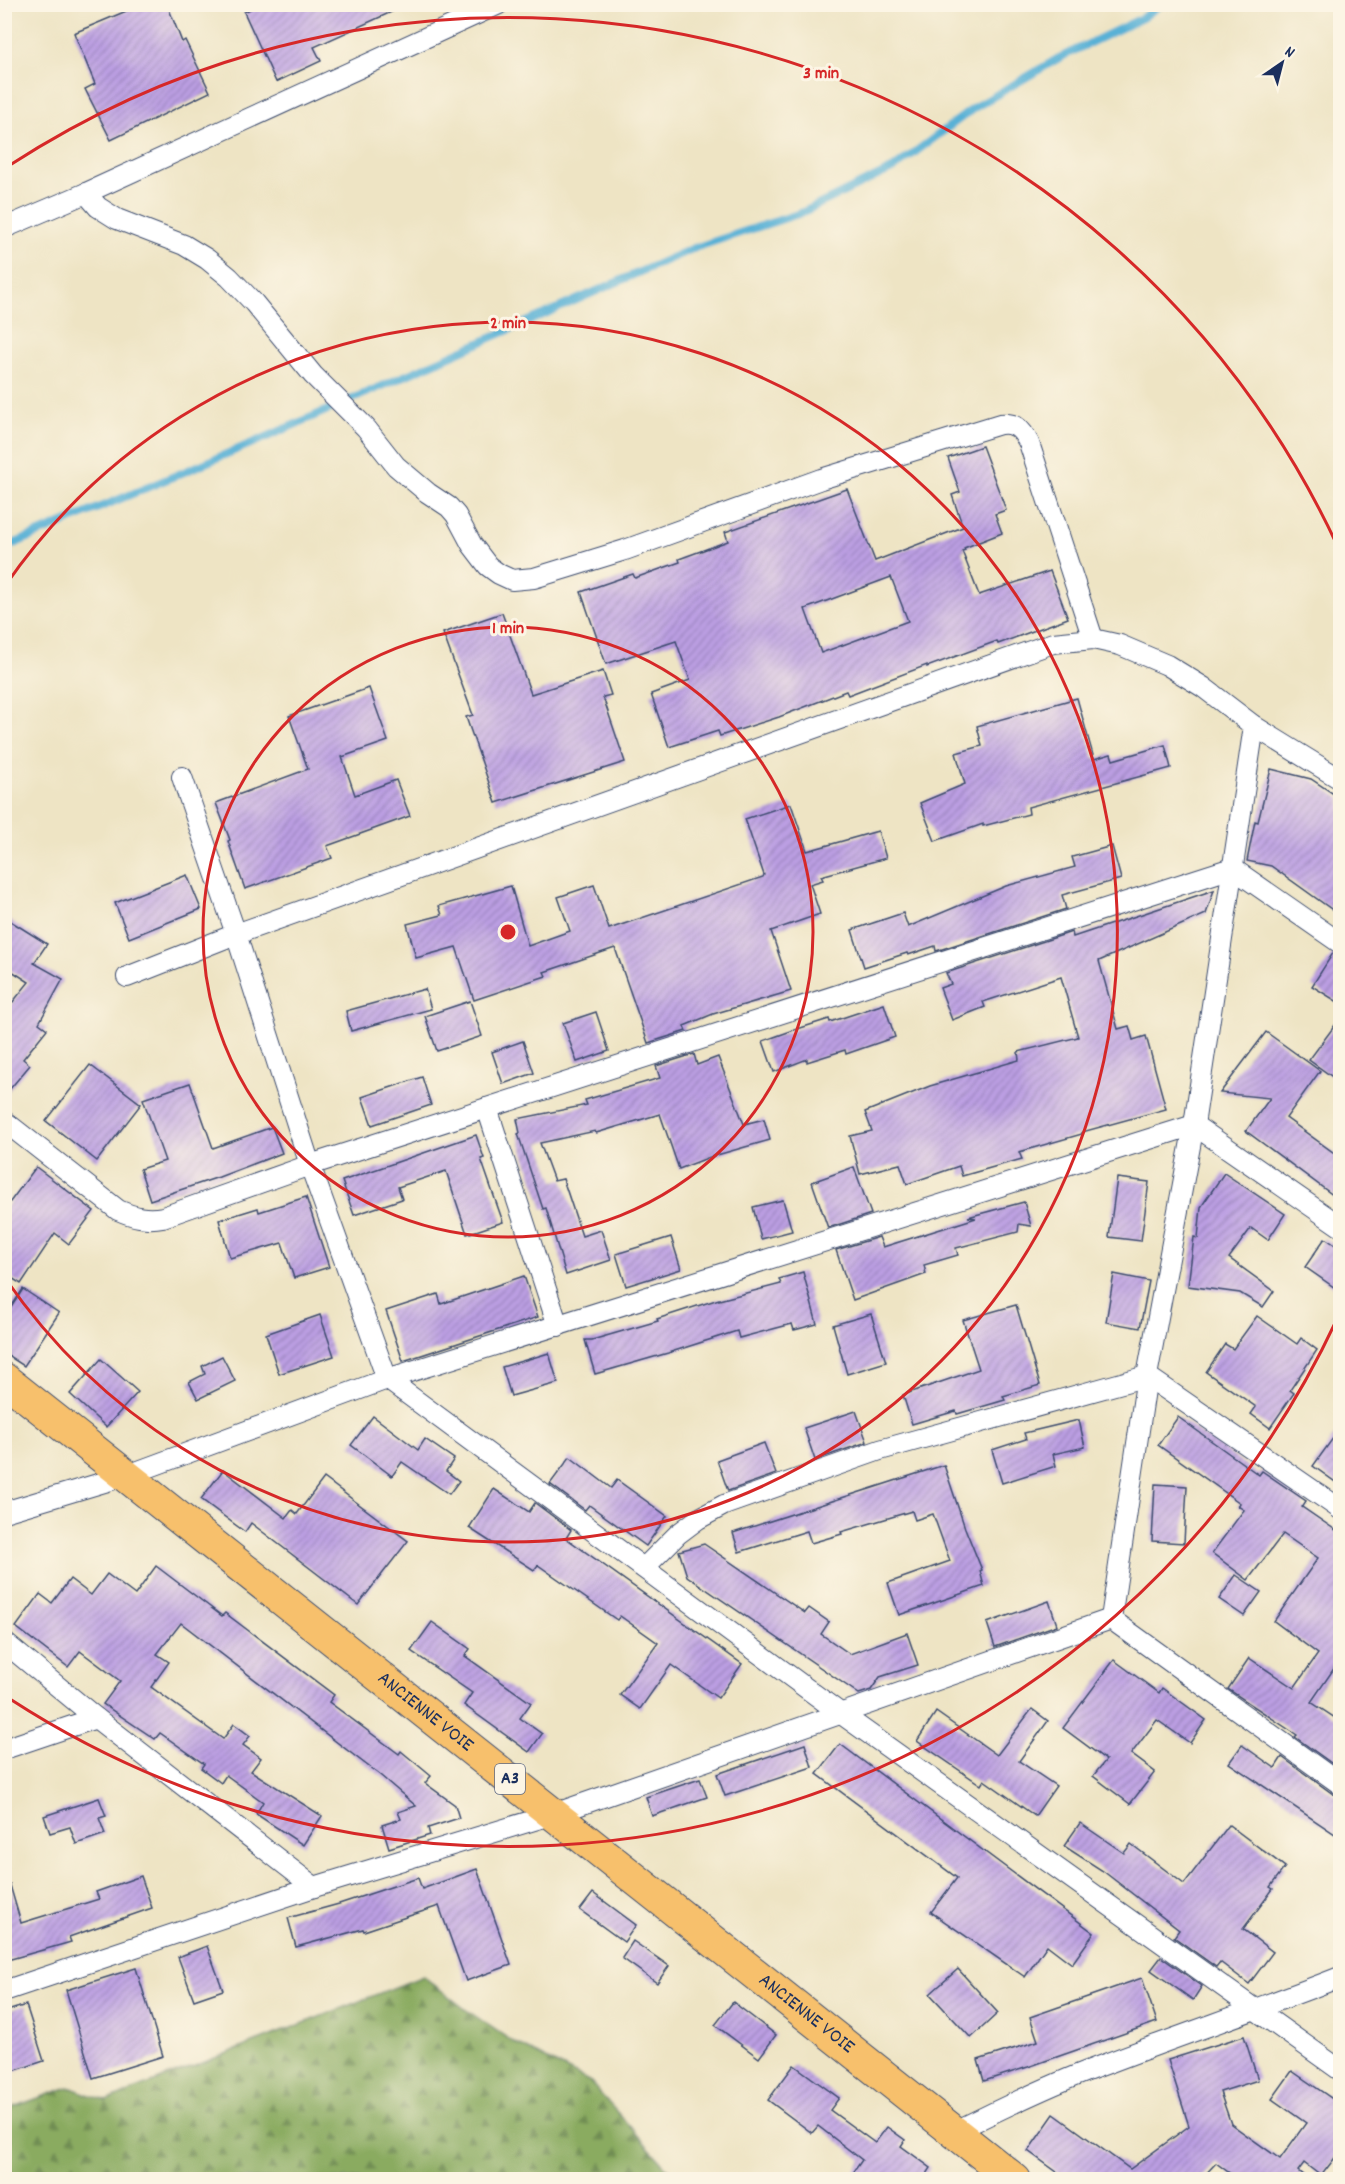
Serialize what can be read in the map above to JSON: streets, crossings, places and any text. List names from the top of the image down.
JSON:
{
  "streets": {
    "main road": ["ANCIENNE VOIE", "A3"]
  },
  "north": "top right",
  "rings": ["3 min", "2 min", "1 min"]
}
